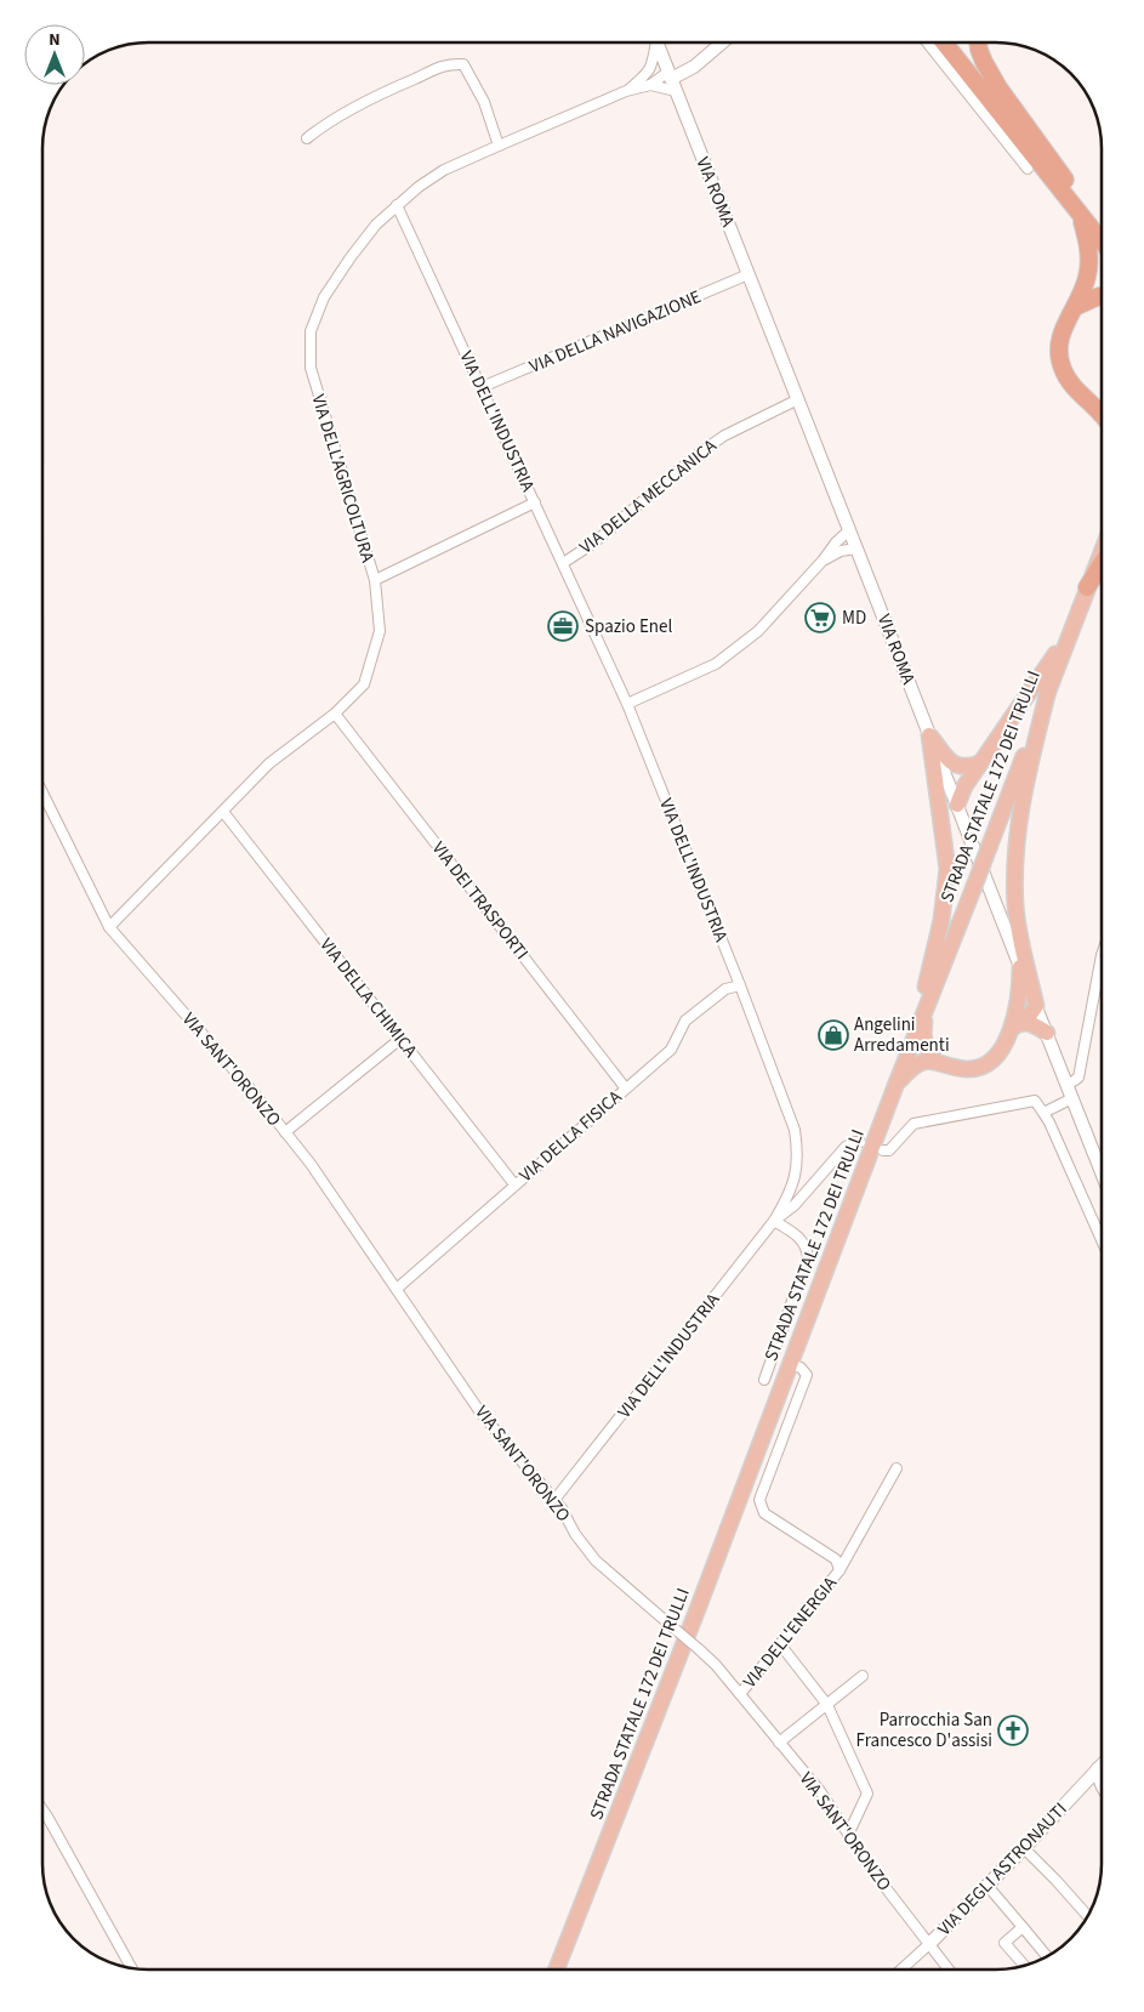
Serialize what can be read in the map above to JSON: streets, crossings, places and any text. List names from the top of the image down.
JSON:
{
  "streets": {
    "main road": ["STRADA STATALE 172 DEI TRULLI"],
    "street": [
      "VIA ROMA",
      "VIA DELLA NAVIGAZIONE",
      "VIA DELL'INDUSTRIA",
      "VIA DELL'AGRICOLTURA",
      "VIA DELLA MECCANICA",
      "VIA DEI TRASPORTI",
      "VIA DELLA CHIMICA",
      "VIA SANT'ORONZO",
      "VIA DELLA FISICA",
      "VIA DELL'ENERGIA",
      "VIA DEGLI ASTRONAUTI"
    ]
  },
  "crossings": [
    ["VIA ROMA", "VIA DELLA NAVIGAZIONE"],
    ["VIA ROMA", "VIA DELL'AGRICOLTURA"],
    ["VIA ROMA", "VIA DELLA MECCANICA"],
    ["VIA DELLA NAVIGAZIONE", "VIA DELL'INDUSTRIA"],
    ["VIA DELL'INDUSTRIA", "VIA DELL'AGRICOLTURA"],
    ["VIA DELL'INDUSTRIA", "VIA DELLA MECCANICA"],
    ["VIA DELL'INDUSTRIA", "VIA SANT'ORONZO"],
    ["VIA DELL'INDUSTRIA", "VIA DELLA FISICA"],
    ["VIA DELL'AGRICOLTURA", "VIA DEI TRASPORTI"],
    ["VIA DELL'AGRICOLTURA", "VIA DELLA CHIMICA"],
    ["VIA DELL'AGRICOLTURA", "VIA SANT'ORONZO"],
    ["STRADA STATALE 172 DEI TRULLI", "VIA DELL'ENERGIA"],
    ["VIA DEI TRASPORTI", "VIA DELLA FISICA"],
    ["VIA DELLA CHIMICA", "VIA DELLA FISICA"],
    ["VIA SANT'ORONZO", "VIA DELLA FISICA"],
    ["VIA SANT'ORONZO", "VIA DELL'ENERGIA"],
    ["VIA SANT'ORONZO", "VIA DEGLI ASTRONAUTI"]
  ],
  "places": {
    "supermarket": ["MD"],
    "office": ["Spazio Enel"],
    "shop": ["Angelini Arredamenti"],
    "church": ["Parrocchia San Francesco D'assisi"]
  },
  "north": "top"
}
